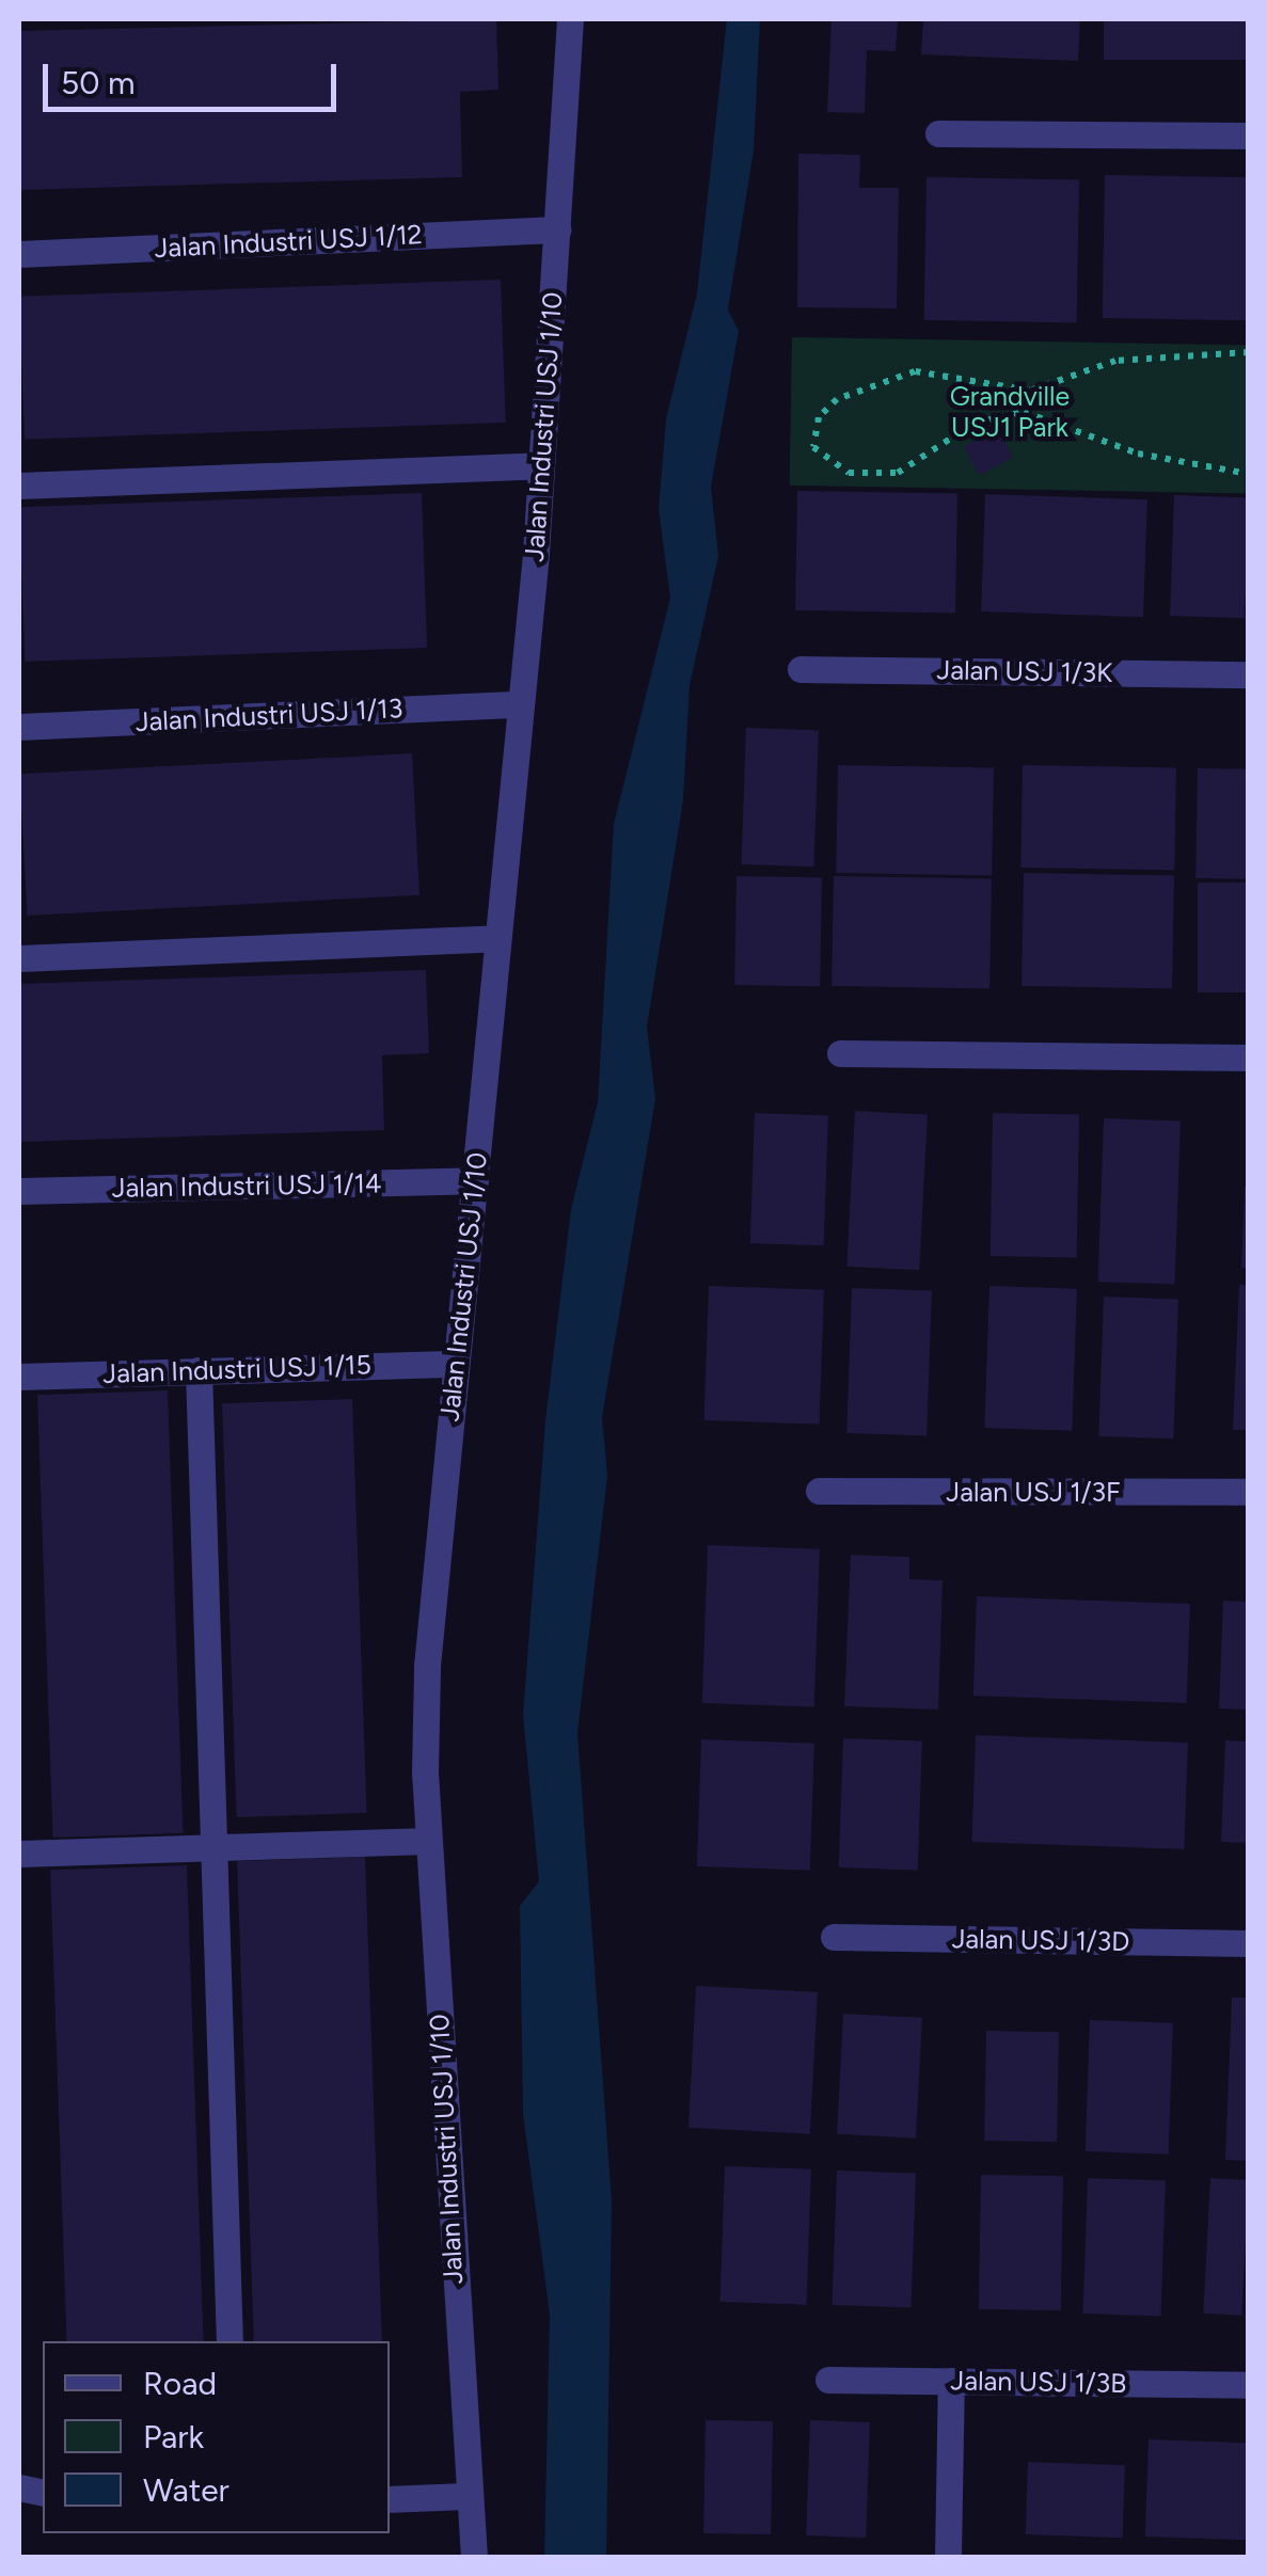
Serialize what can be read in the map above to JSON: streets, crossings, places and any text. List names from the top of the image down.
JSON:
{
  "streets": {
    "street": [
      "Jalan Industri USJ 1/12",
      "Jalan Industri USJ 1/10",
      "Jalan USJ 1/3K",
      "Jalan Industri USJ 1/13",
      "Jalan Industri USJ 1/14",
      "Jalan Industri USJ 1/15",
      "Jalan USJ 1/3F",
      "Jalan USJ 1/3D",
      "Jalan USJ 1/3B"
    ]
  },
  "crossings": [
    ["Jalan Industri USJ 1/12", "Jalan Industri USJ 1/10"],
    ["Jalan Industri USJ 1/10", "Jalan Industri USJ 1/13"],
    ["Jalan Industri USJ 1/10", "Jalan Industri USJ 1/14"],
    ["Jalan Industri USJ 1/10", "Jalan Industri USJ 1/15"]
  ],
  "parks": ["Grandville USJ1 Park"],
  "legend": ["Road", "Park", "Water"],
  "scale_bar": "50 m"
}
